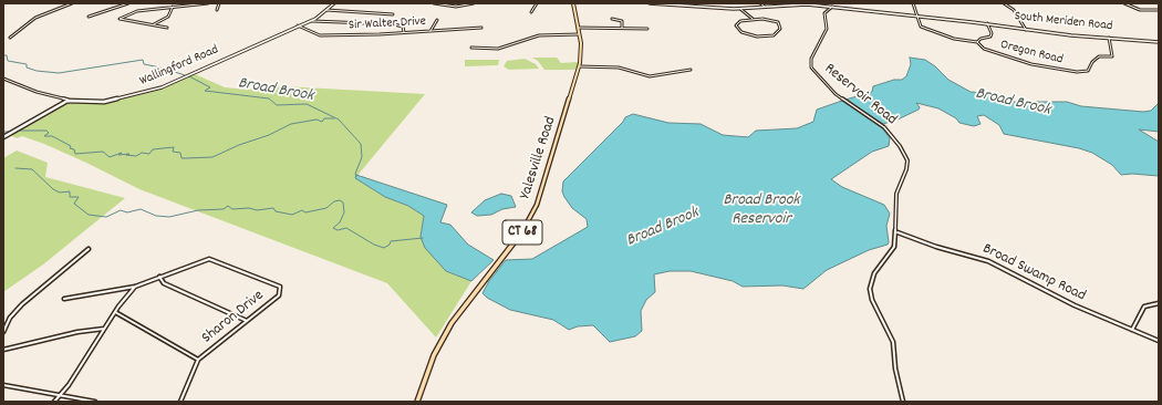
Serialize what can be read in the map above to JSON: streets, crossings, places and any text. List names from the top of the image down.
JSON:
{
  "streets": {
    "main road": [
      "South Meriden Road",
      "Wallingford Road",
      "Yalesville Road",
      "CT 68"
    ],
    "street": [
      "Sir Walter Drive",
      "Oregon Road",
      "Reservoir Road",
      "Broad Swamp Road",
      "Sharon Drive"
    ]
  },
  "crossings": [
    ["South Meriden Road", "Oregon Road"],
    ["South Meriden Road", "Reservoir Road"],
    ["Sir Walter Drive", "Wallingford Road"],
    ["Reservoir Road", "Broad Swamp Road"]
  ],
  "water": ["Broad Brook", "Broad Brook Reservoir"]
}
